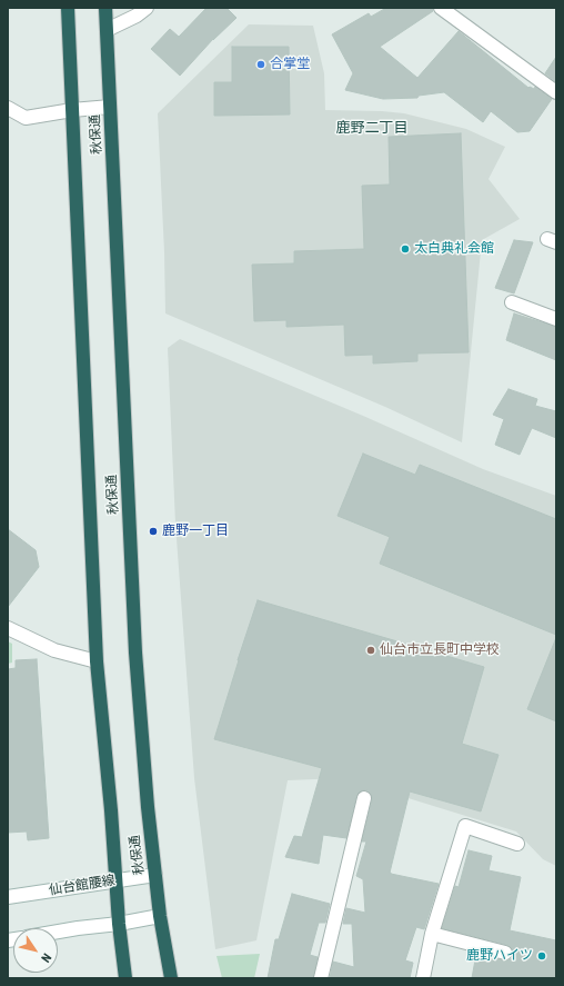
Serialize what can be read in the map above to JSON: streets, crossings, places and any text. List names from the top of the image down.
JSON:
{
  "streets": {
    "highway": ["秋保通"],
    "street": ["仙台館腰線"]
  },
  "crossings": [
    ["秋保通", "仙台館腰線"]
  ],
  "districts": ["鹿野二丁目"],
  "places": [
    "合掌堂",
    "太白典礼会館",
    "鹿野一丁目",
    "仙台市立長町中学校",
    "鹿野ハイツ"
  ],
  "north": "bottom right"
}
